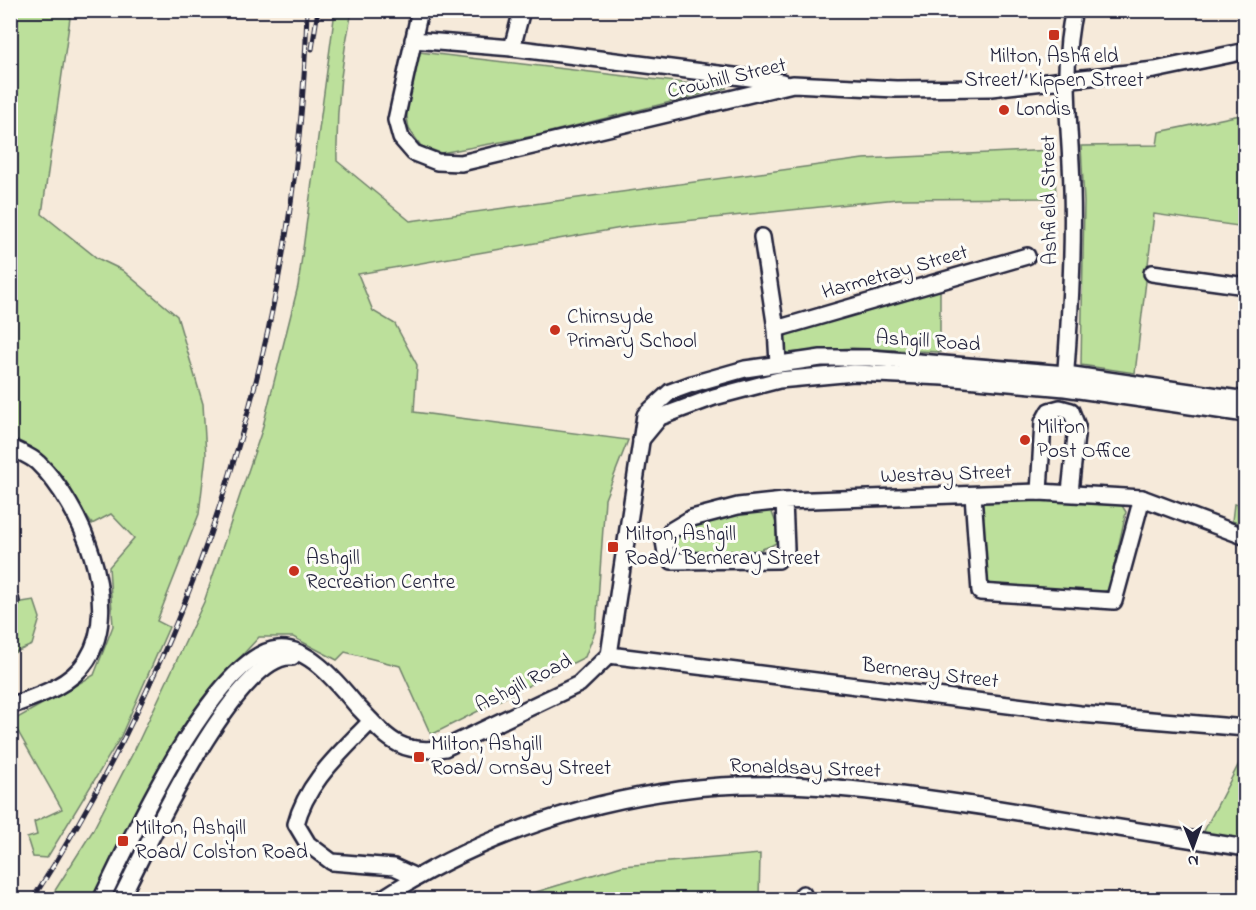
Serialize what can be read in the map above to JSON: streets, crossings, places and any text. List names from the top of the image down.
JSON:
{
  "streets": {
    "street": [
      "Crowhill Street",
      "Ashfield Street",
      "Harmetray Street",
      "Ashgill Road",
      "Westray Street",
      "Berneray Street",
      "Ronaldsay Street"
    ]
  },
  "crossings": [
    ["Crowhill Street", "Ashfield Street"],
    ["Ashfield Street", "Ashgill Road"],
    ["Ashgill Road", "Berneray Street"]
  ],
  "places": {
    "transit": [
      "Milton, Ashfield Street/ Kippen Street",
      "Milton, Ashgill Road/ Berneray Street",
      "Milton, Ashgill Road/ Ornsay Street",
      "Milton, Ashgill Road/ Colston Road"
    ],
    "other": [
      "Londis",
      "Chirnsyde Primary School",
      "Milton Post Office",
      "Ashgill Recreation Centre"
    ]
  },
  "north": "bottom"
}
